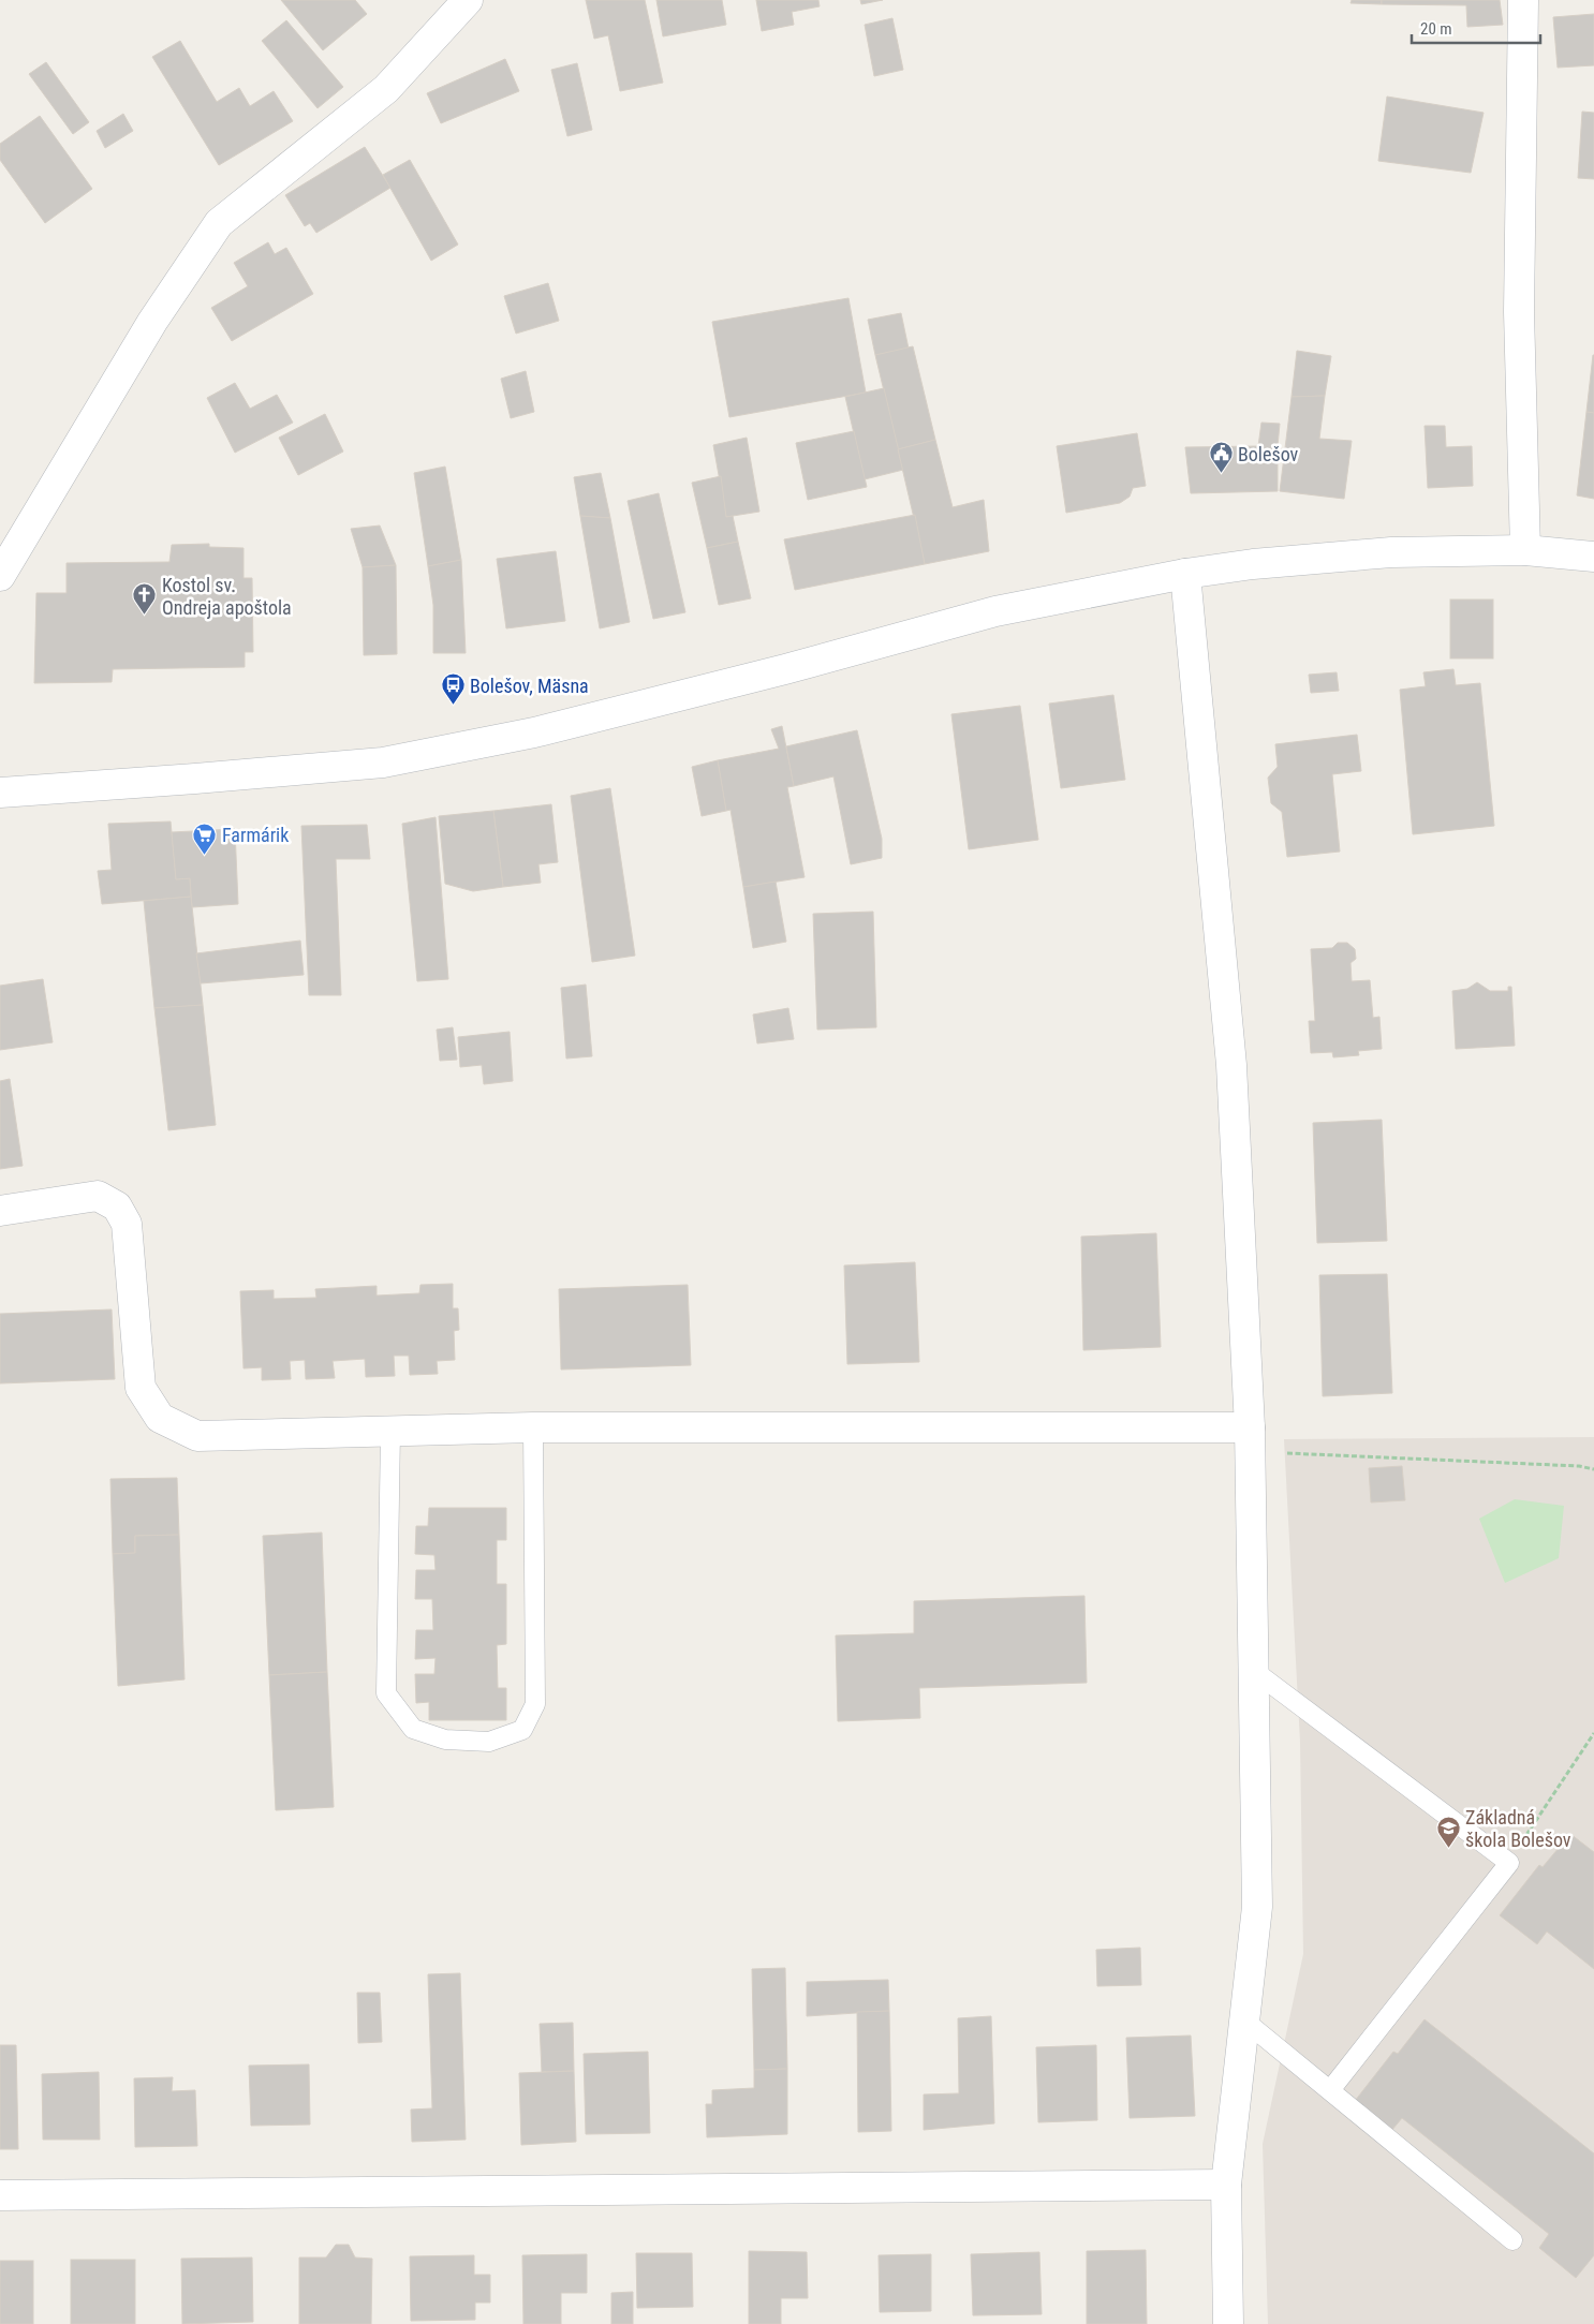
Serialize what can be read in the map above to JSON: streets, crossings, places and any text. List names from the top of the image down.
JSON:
{
  "places": {
    "public building": ["Bolešov"],
    "church": ["Kostol sv. Ondreja apoštola"],
    "bus stop": ["Bolešov, Mäsna"],
    "supermarket": ["Farmárik"],
    "school or university": ["Základná škola Bolešov"]
  },
  "scale_bar": "20 m"
}
